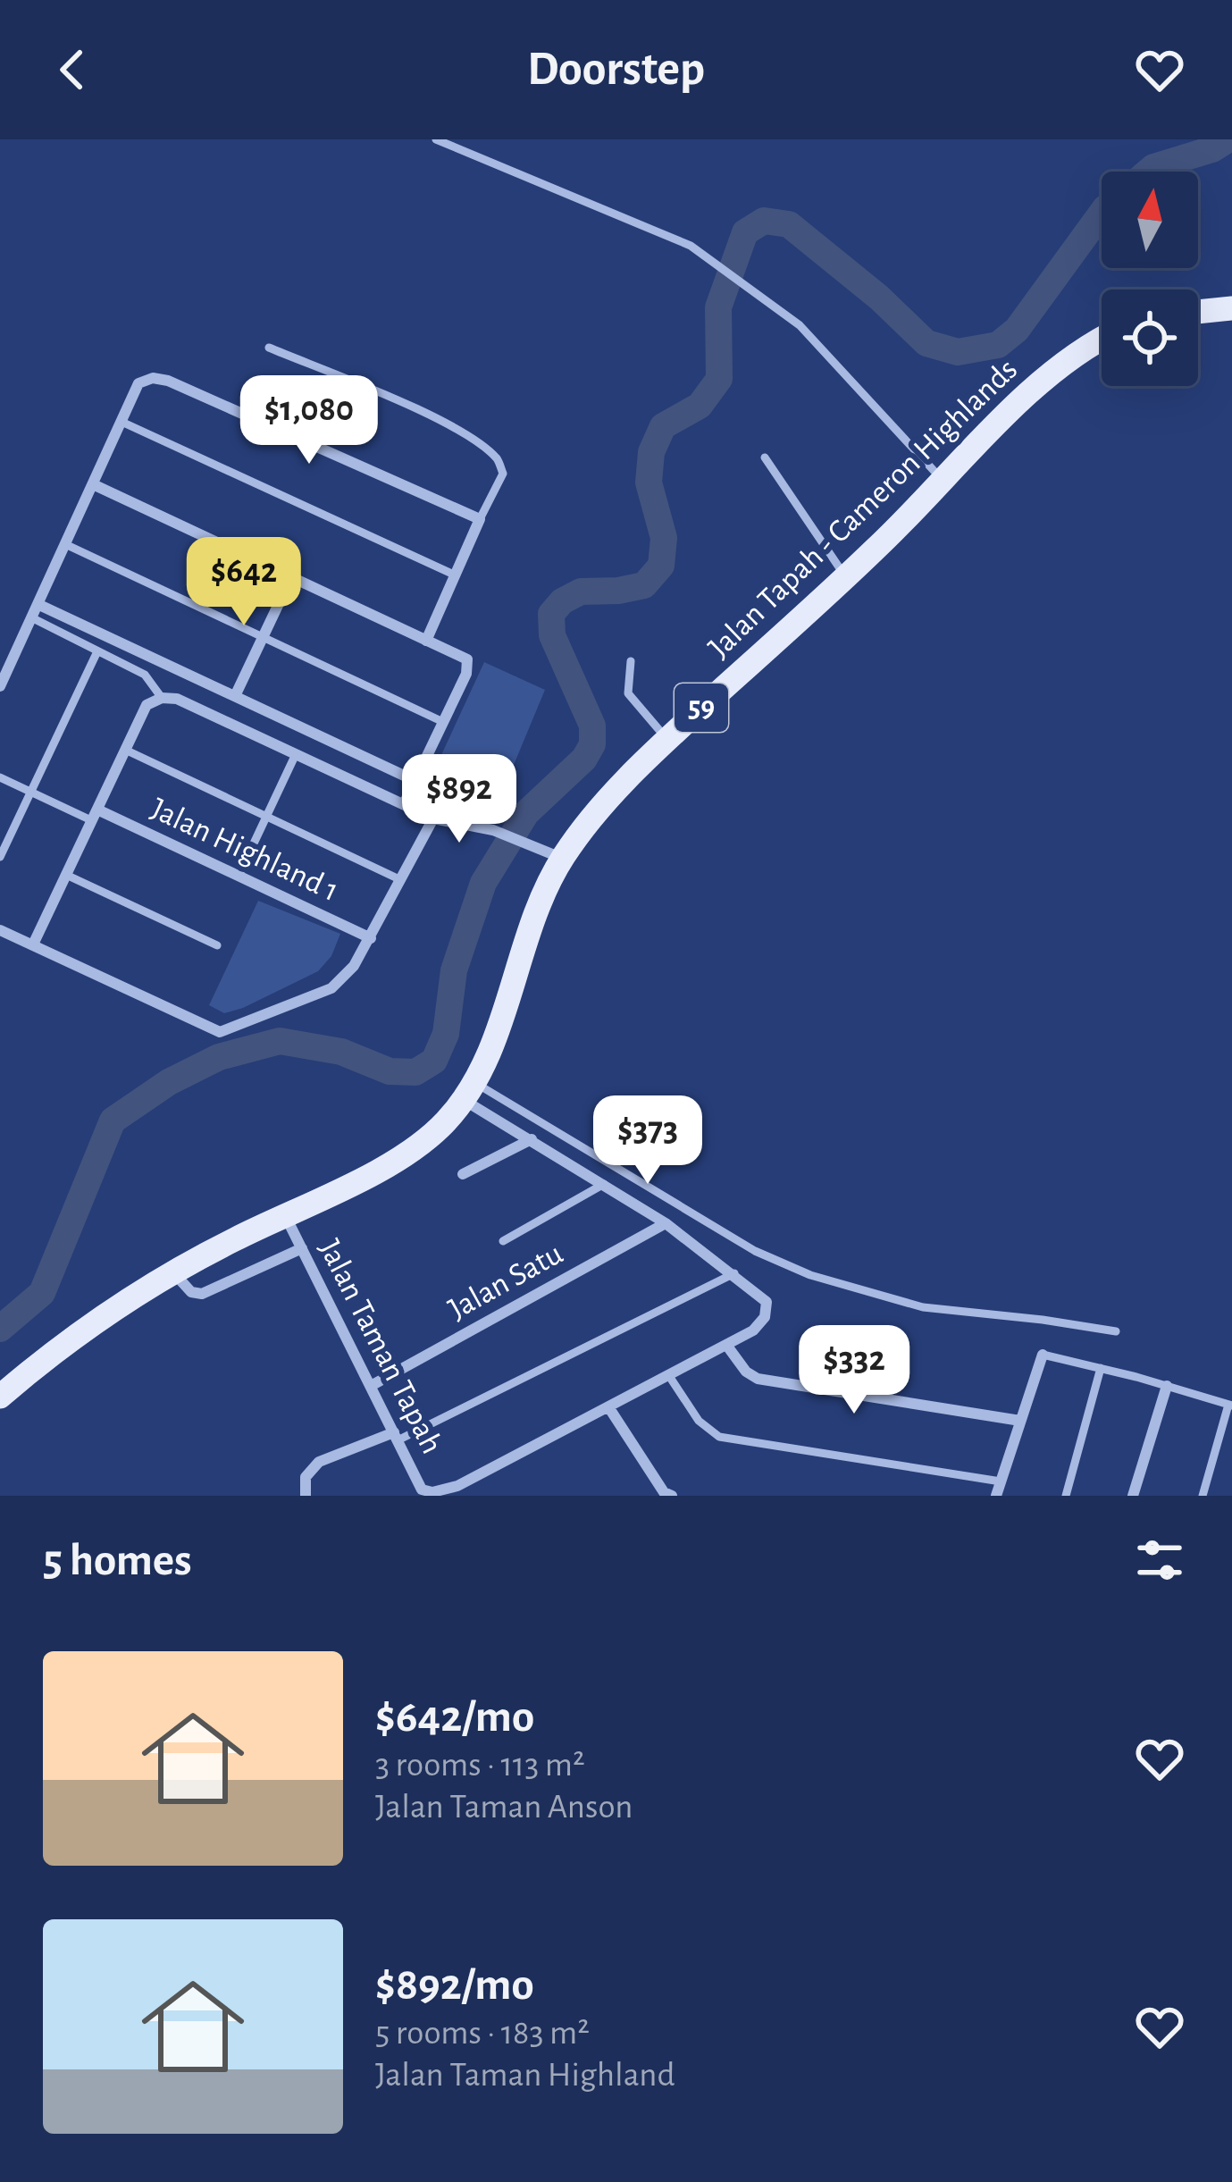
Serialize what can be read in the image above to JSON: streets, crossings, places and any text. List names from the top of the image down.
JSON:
{
  "streets": {
    "main road": ["Jalan Tapah - Cameron Highlands", "59"],
    "street": ["Jalan Highland 1", "Jalan Satu", "Jalan Taman Tapah"]
  },
  "crossings": [
    ["Jalan Tapah - Cameron Highlands", "Jalan Taman Tapah"],
    ["Jalan Satu", "Jalan Taman Tapah"]
  ],
  "north": "top",
  "page": {
    "header": "Doorstep",
    "price": [
      "$1,080",
      "$642",
      "$892",
      "$373",
      "$332"
    ],
    "heading": "5 homes",
    "list": [
      {
        "name": "$642/mo",
        "note": "3 rooms · 113 m² · Jalan Taman Anson"
      },
      {
        "name": "$892/mo",
        "note": "5 rooms · 183 m² · Jalan Taman Highland"
      }
    ]
  }
}
